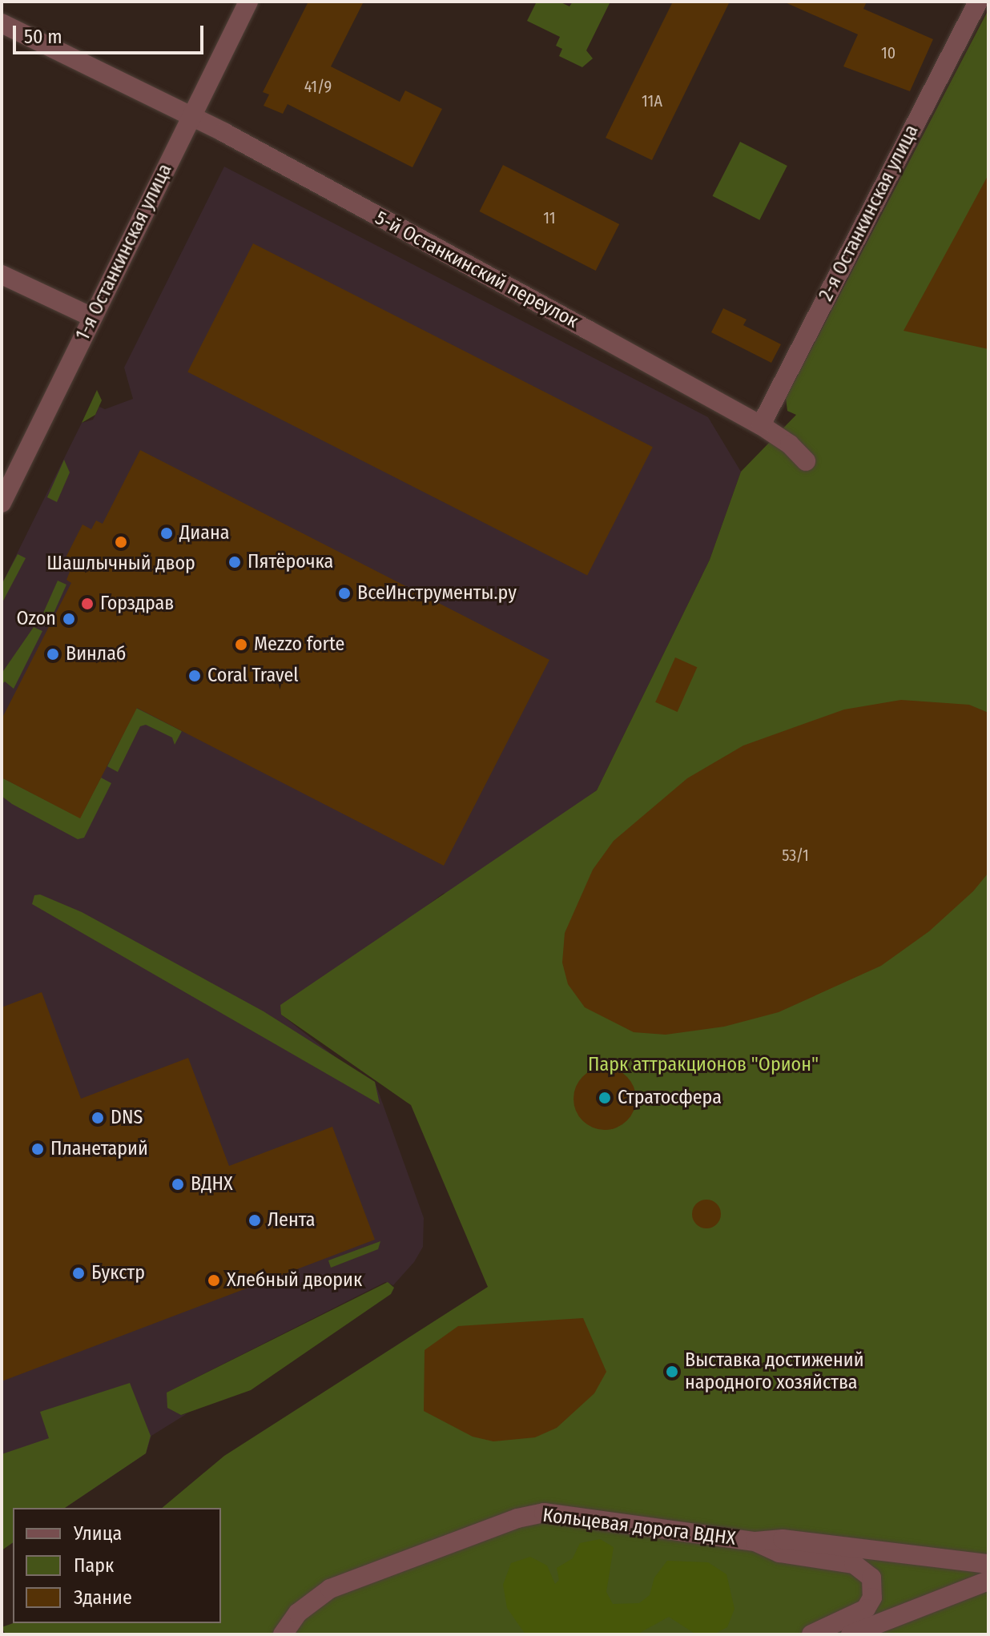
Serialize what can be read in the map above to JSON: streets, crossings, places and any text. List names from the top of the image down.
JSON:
{
  "streets": {
    "street": [
      "2-я Останкинская улица",
      "1-я Останкинская улица",
      "5-й Останкинский переулок",
      "Кольцевая дорога ВДНХ"
    ]
  },
  "crossings": [
    ["2-я Останкинская улица", "5-й Останкинский переулок"],
    ["1-я Останкинская улица", "5-й Останкинский переулок"]
  ],
  "parks": ["Парк аттракционов \"Орион\""],
  "places": [
    "Диана",
    "Шашлычный двор",
    "Пятёрочка",
    "ВсеИнструменты.ру",
    "Горздрав",
    "Ozon",
    "Mezzo forte",
    "Винлаб",
    "Coral Travel",
    "Стратосфера",
    "DNS",
    "Планетарий",
    "ВДНХ",
    "Лента",
    "Букстр",
    "Хлебный дворик",
    "Выставка достижений народного хозяйства"
  ],
  "house_numbers": [
    "10",
    "41/9",
    "11А",
    "11",
    "53/1"
  ],
  "legend": ["Улица", "Парк", "Здание"],
  "scale_bar": "50 m"
}
